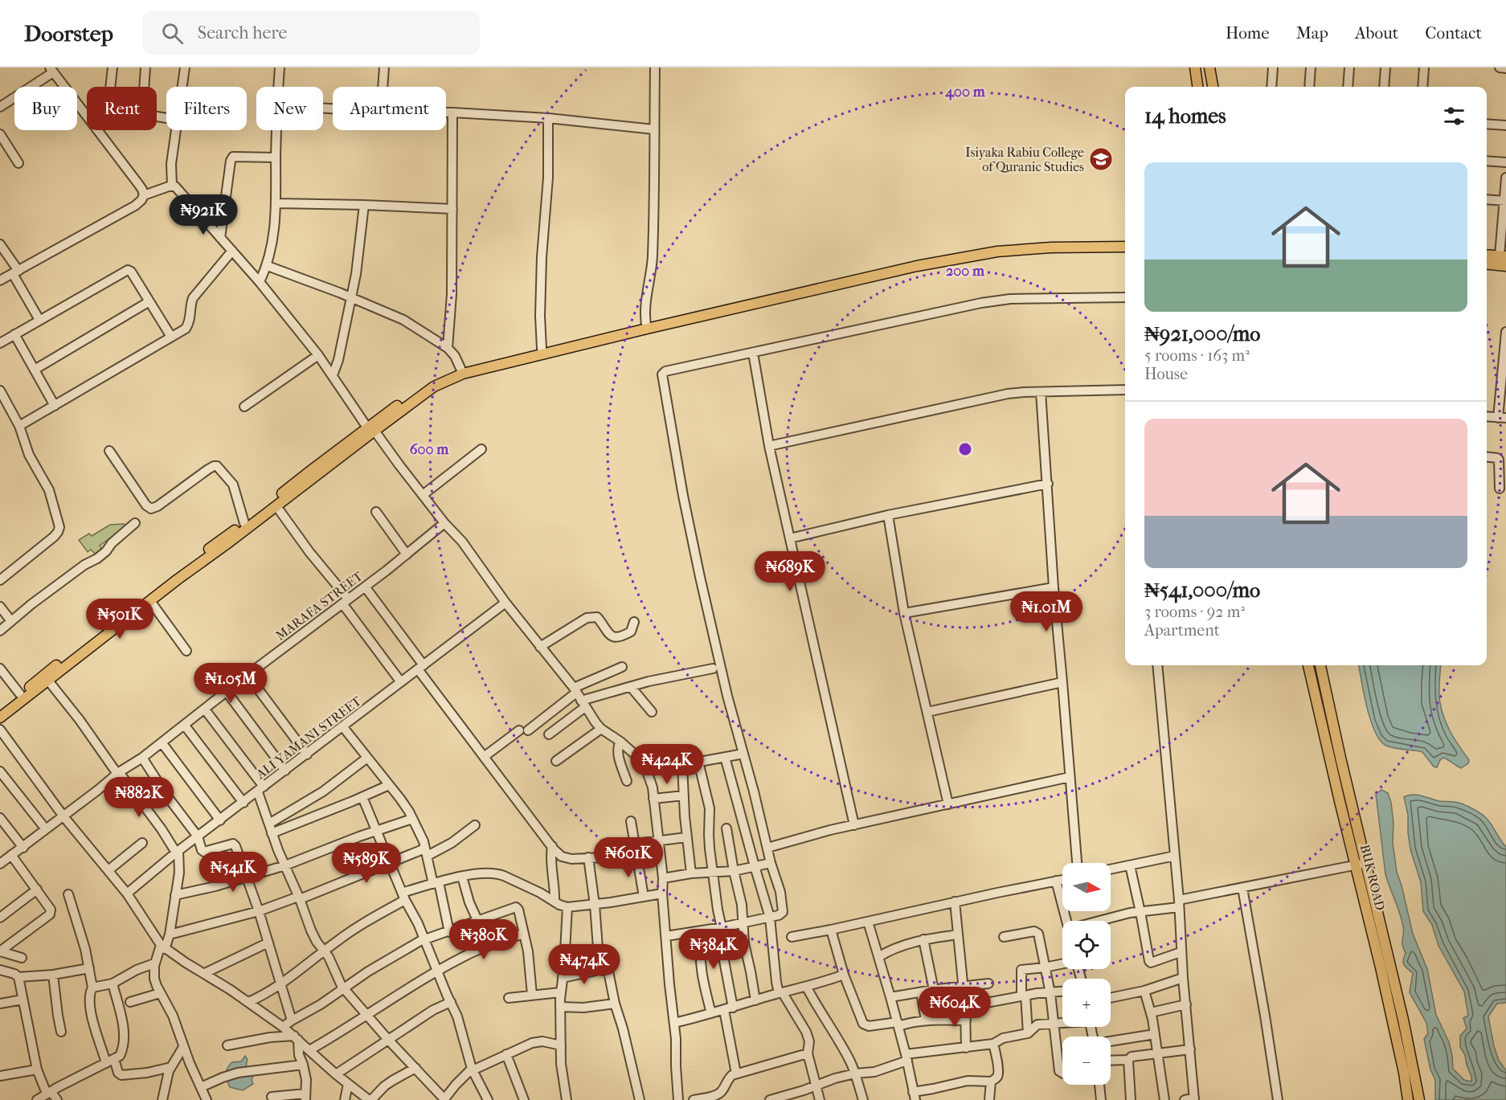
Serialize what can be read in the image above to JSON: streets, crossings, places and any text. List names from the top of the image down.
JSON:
{
  "streets": {
    "main road": ["BUK ROAD"],
    "street": ["MARAFA STREET", "ALI YAMANI STREET"]
  },
  "places": {
    "school or university": ["Isiyaka Rabiu College of Quranic Studies"]
  },
  "north": "right",
  "page": {
    "header": "Doorstep",
    "search": "Search here",
    "nav": [
      "Home",
      "Map",
      "About",
      "Contact"
    ],
    "chip": [
      "Buy",
      "Rent",
      "Filters",
      "New",
      "Apartment"
    ],
    "heading": "14 homes",
    "list": [
      {
        "name": "₦921,000/mo",
        "note": "5 rooms · 163 m² · House"
      },
      {
        "name": "₦541,000/mo",
        "note": "3 rooms · 92 m² · Apartment"
      }
    ],
    "price": [
      "₦921K",
      "₦689K",
      "₦1.01M",
      "₦501K",
      "₦1.05M",
      "₦424K",
      "₦882K",
      "₦601K",
      "₦589K",
      "₦541K",
      "₦380K",
      "₦384K",
      "₦474K",
      "₦604K"
    ],
    "map_buttons": ["+", "−"]
  },
  "rings": ["400 m", "200 m", "600 m"]
}
